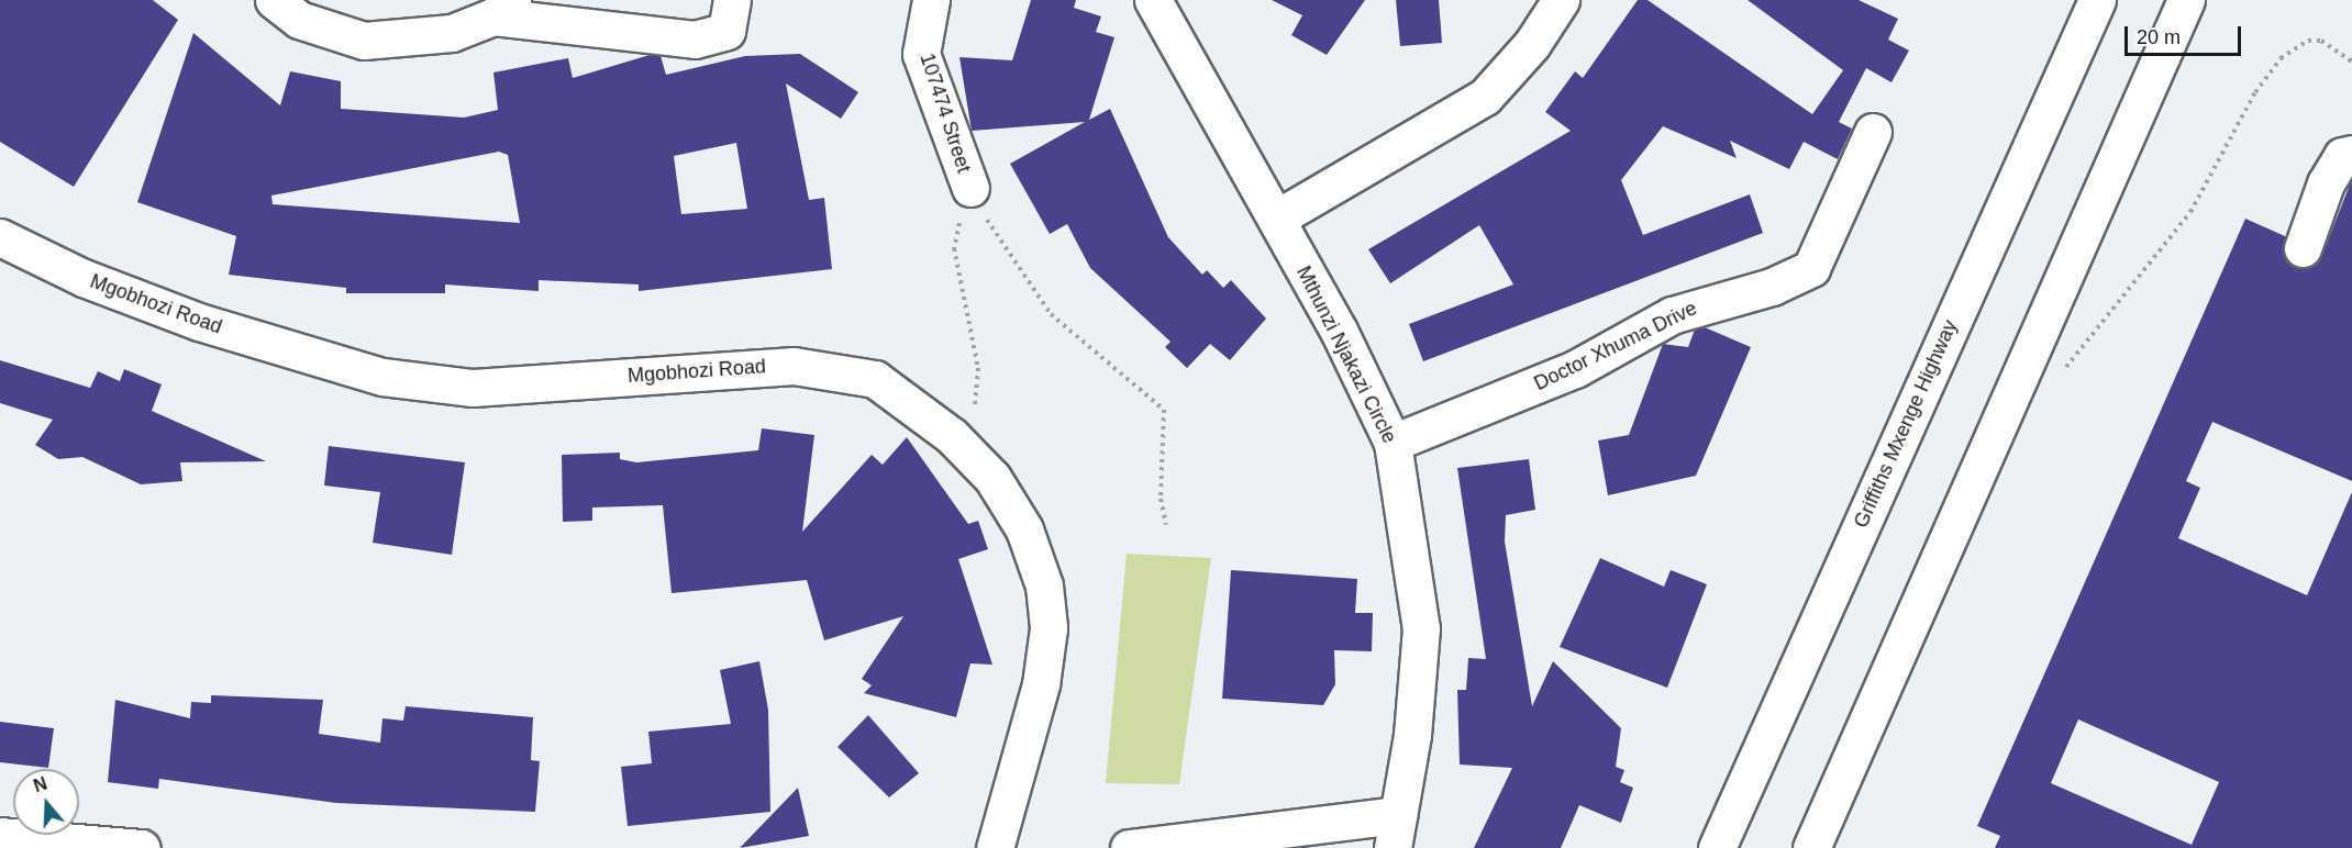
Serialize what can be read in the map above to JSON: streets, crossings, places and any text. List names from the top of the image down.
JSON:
{
  "streets": {
    "street": [
      "107474 Street",
      "Mgobhozi Road",
      "Doctor Xhuma Drive",
      "Mthunzi Njakazi Circle",
      "Griffiths Mxenge Highway"
    ]
  },
  "crossings": [
    ["Doctor Xhuma Drive", "Mthunzi Njakazi Circle"]
  ],
  "scale_bar": "20 m",
  "north": "top"
}
